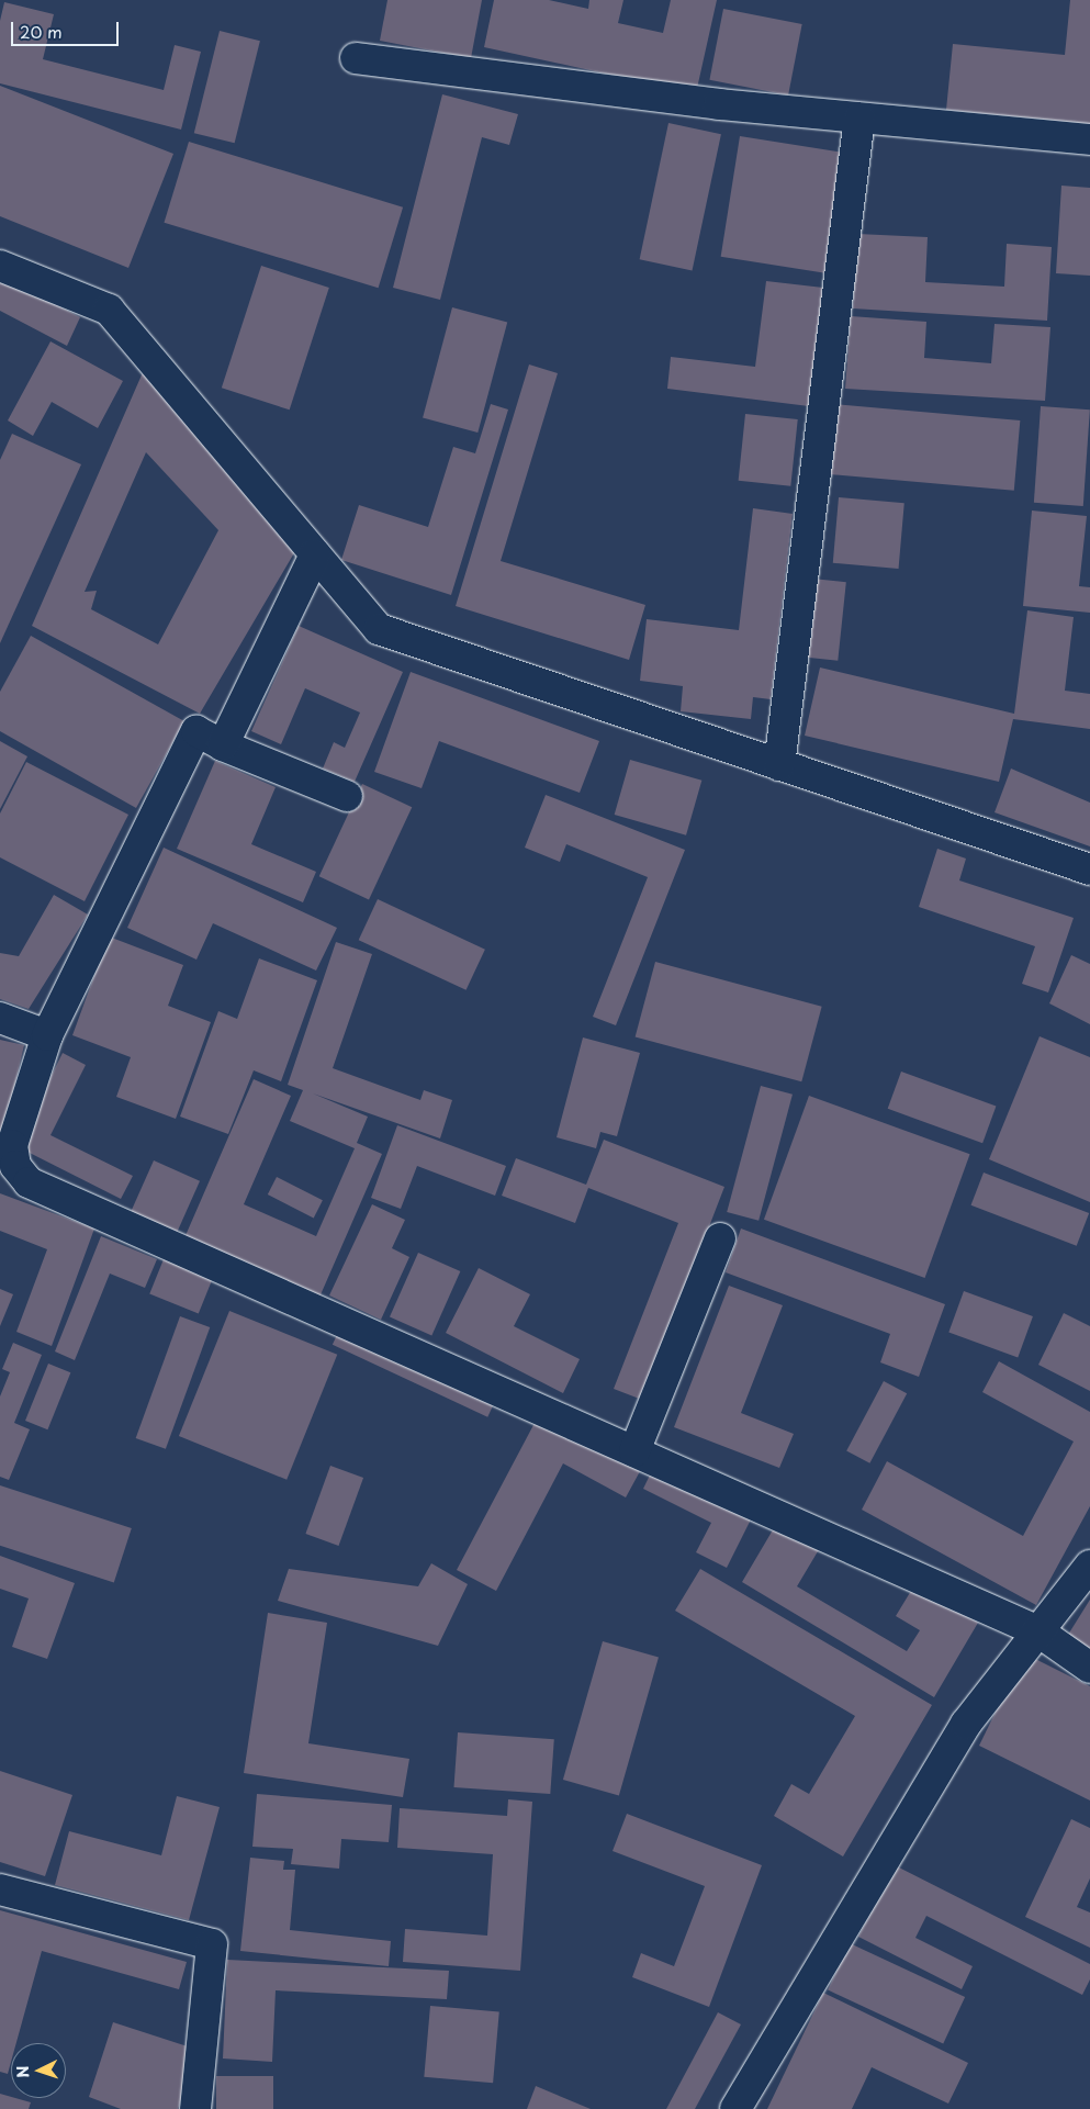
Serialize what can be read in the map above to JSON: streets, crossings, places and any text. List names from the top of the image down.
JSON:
{
  "scale_bar": "20 m",
  "north": "left"
}
